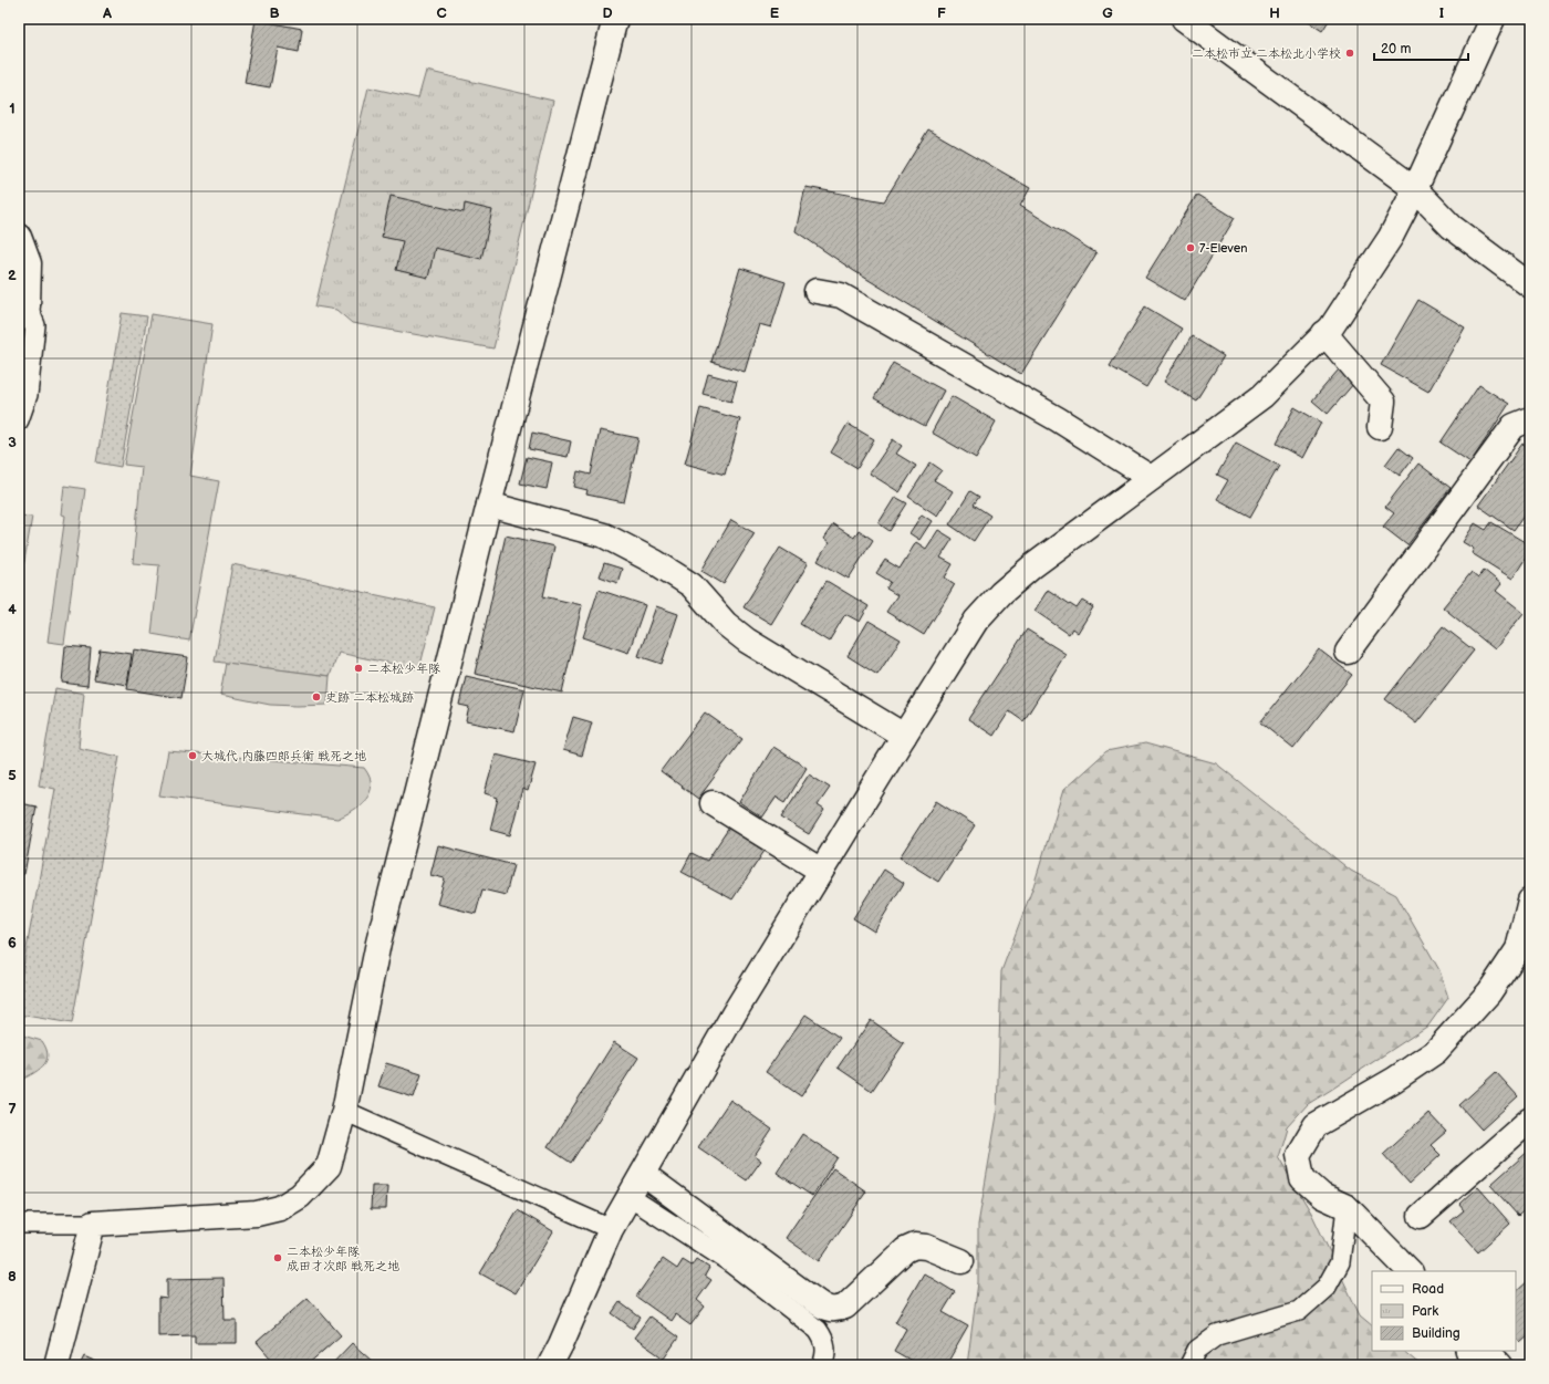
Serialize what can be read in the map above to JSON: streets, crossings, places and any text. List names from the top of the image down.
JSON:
{
  "places": [
    "二本松市立 二本松北小学校",
    "7-Eleven",
    "二本松少年隊",
    "史跡 二本松城跡",
    "大城代 内藤四郎兵衛 戦死之地",
    "二本松少年隊 成田才次郎 戦死之地"
  ],
  "legend": ["Road", "Park", "Building"],
  "scale_bar": "20 m",
  "grid": {
    "columns": [
      "A",
      "B",
      "C",
      "D",
      "E",
      "F",
      "G",
      "H",
      "I"
    ],
    "rows": [
      "1",
      "2",
      "3",
      "4",
      "5",
      "6",
      "7",
      "8"
    ]
  }
}
